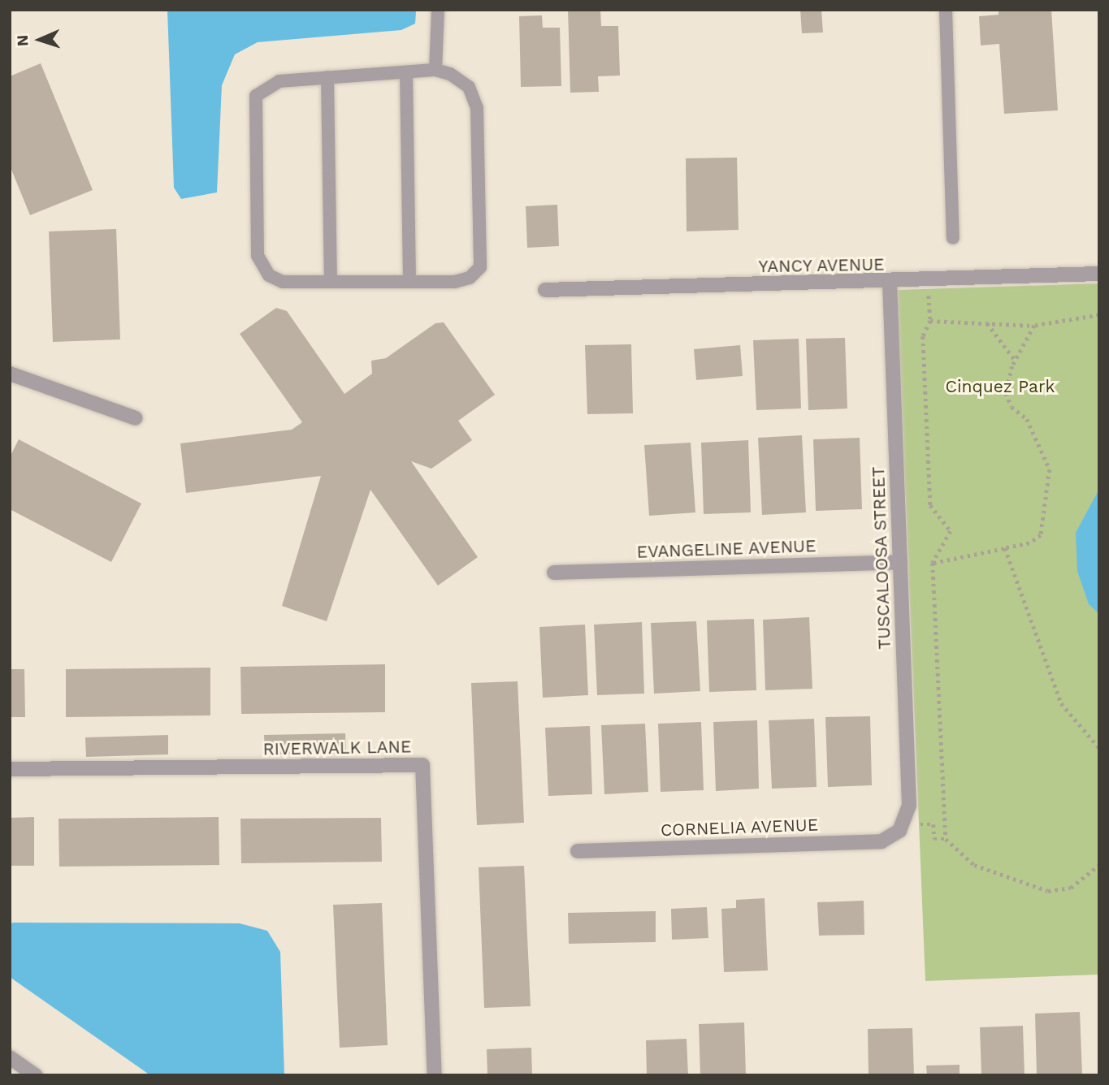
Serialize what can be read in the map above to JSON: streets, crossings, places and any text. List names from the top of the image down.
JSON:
{
  "streets": {
    "street": [
      "YANCY AVENUE",
      "EVANGELINE AVENUE",
      "TUSCALOOSA STREET",
      "RIVERWALK LANE",
      "CORNELIA AVENUE"
    ]
  },
  "crossings": [
    ["YANCY AVENUE", "TUSCALOOSA STREET"],
    ["EVANGELINE AVENUE", "TUSCALOOSA STREET"],
    ["TUSCALOOSA STREET", "CORNELIA AVENUE"]
  ],
  "parks": ["Cinquez Park"],
  "north": "left"
}
